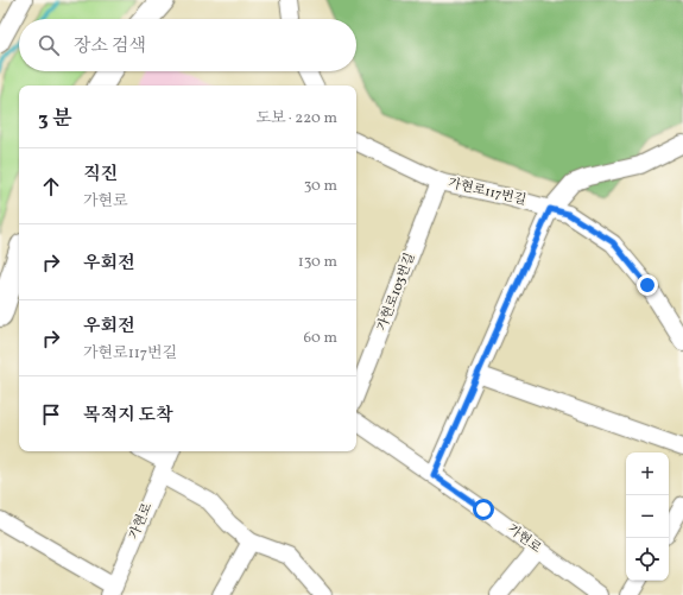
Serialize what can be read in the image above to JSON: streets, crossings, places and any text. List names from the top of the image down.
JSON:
{
  "streets": {
    "street": ["가현로117번길", "가현로103번길", "가현로"]
  },
  "crossings": [
    ["가현로117번길", "가현로103번길"]
  ],
  "page": {
    "search": "장소 검색",
    "heading": ["3 분", "도보 · 220 m"],
    "list": [
      ["직진", "가현로", "30 m"],
      ["우회전", "130 m"],
      ["우회전", "가현로117번길", "60 m"],
      "목적지 도착"
    ],
    "map_buttons": ["+", "−"]
  }
}
